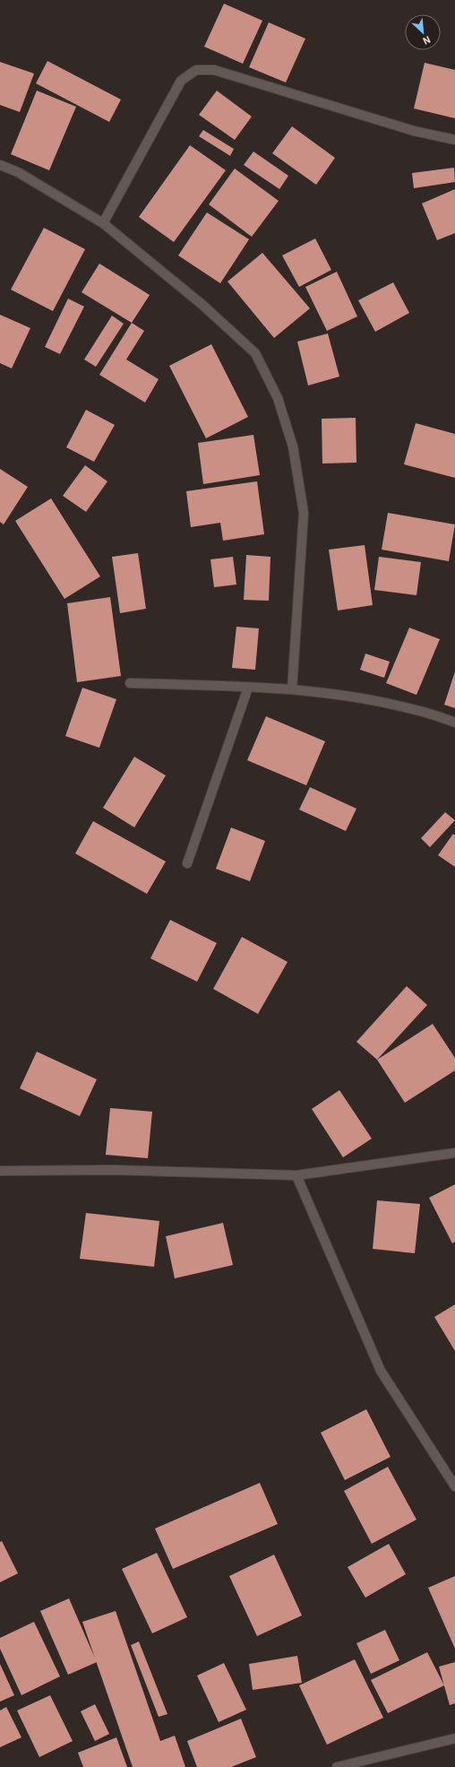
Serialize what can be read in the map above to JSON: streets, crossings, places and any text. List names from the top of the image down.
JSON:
{
  "north": "bottom right"
}
